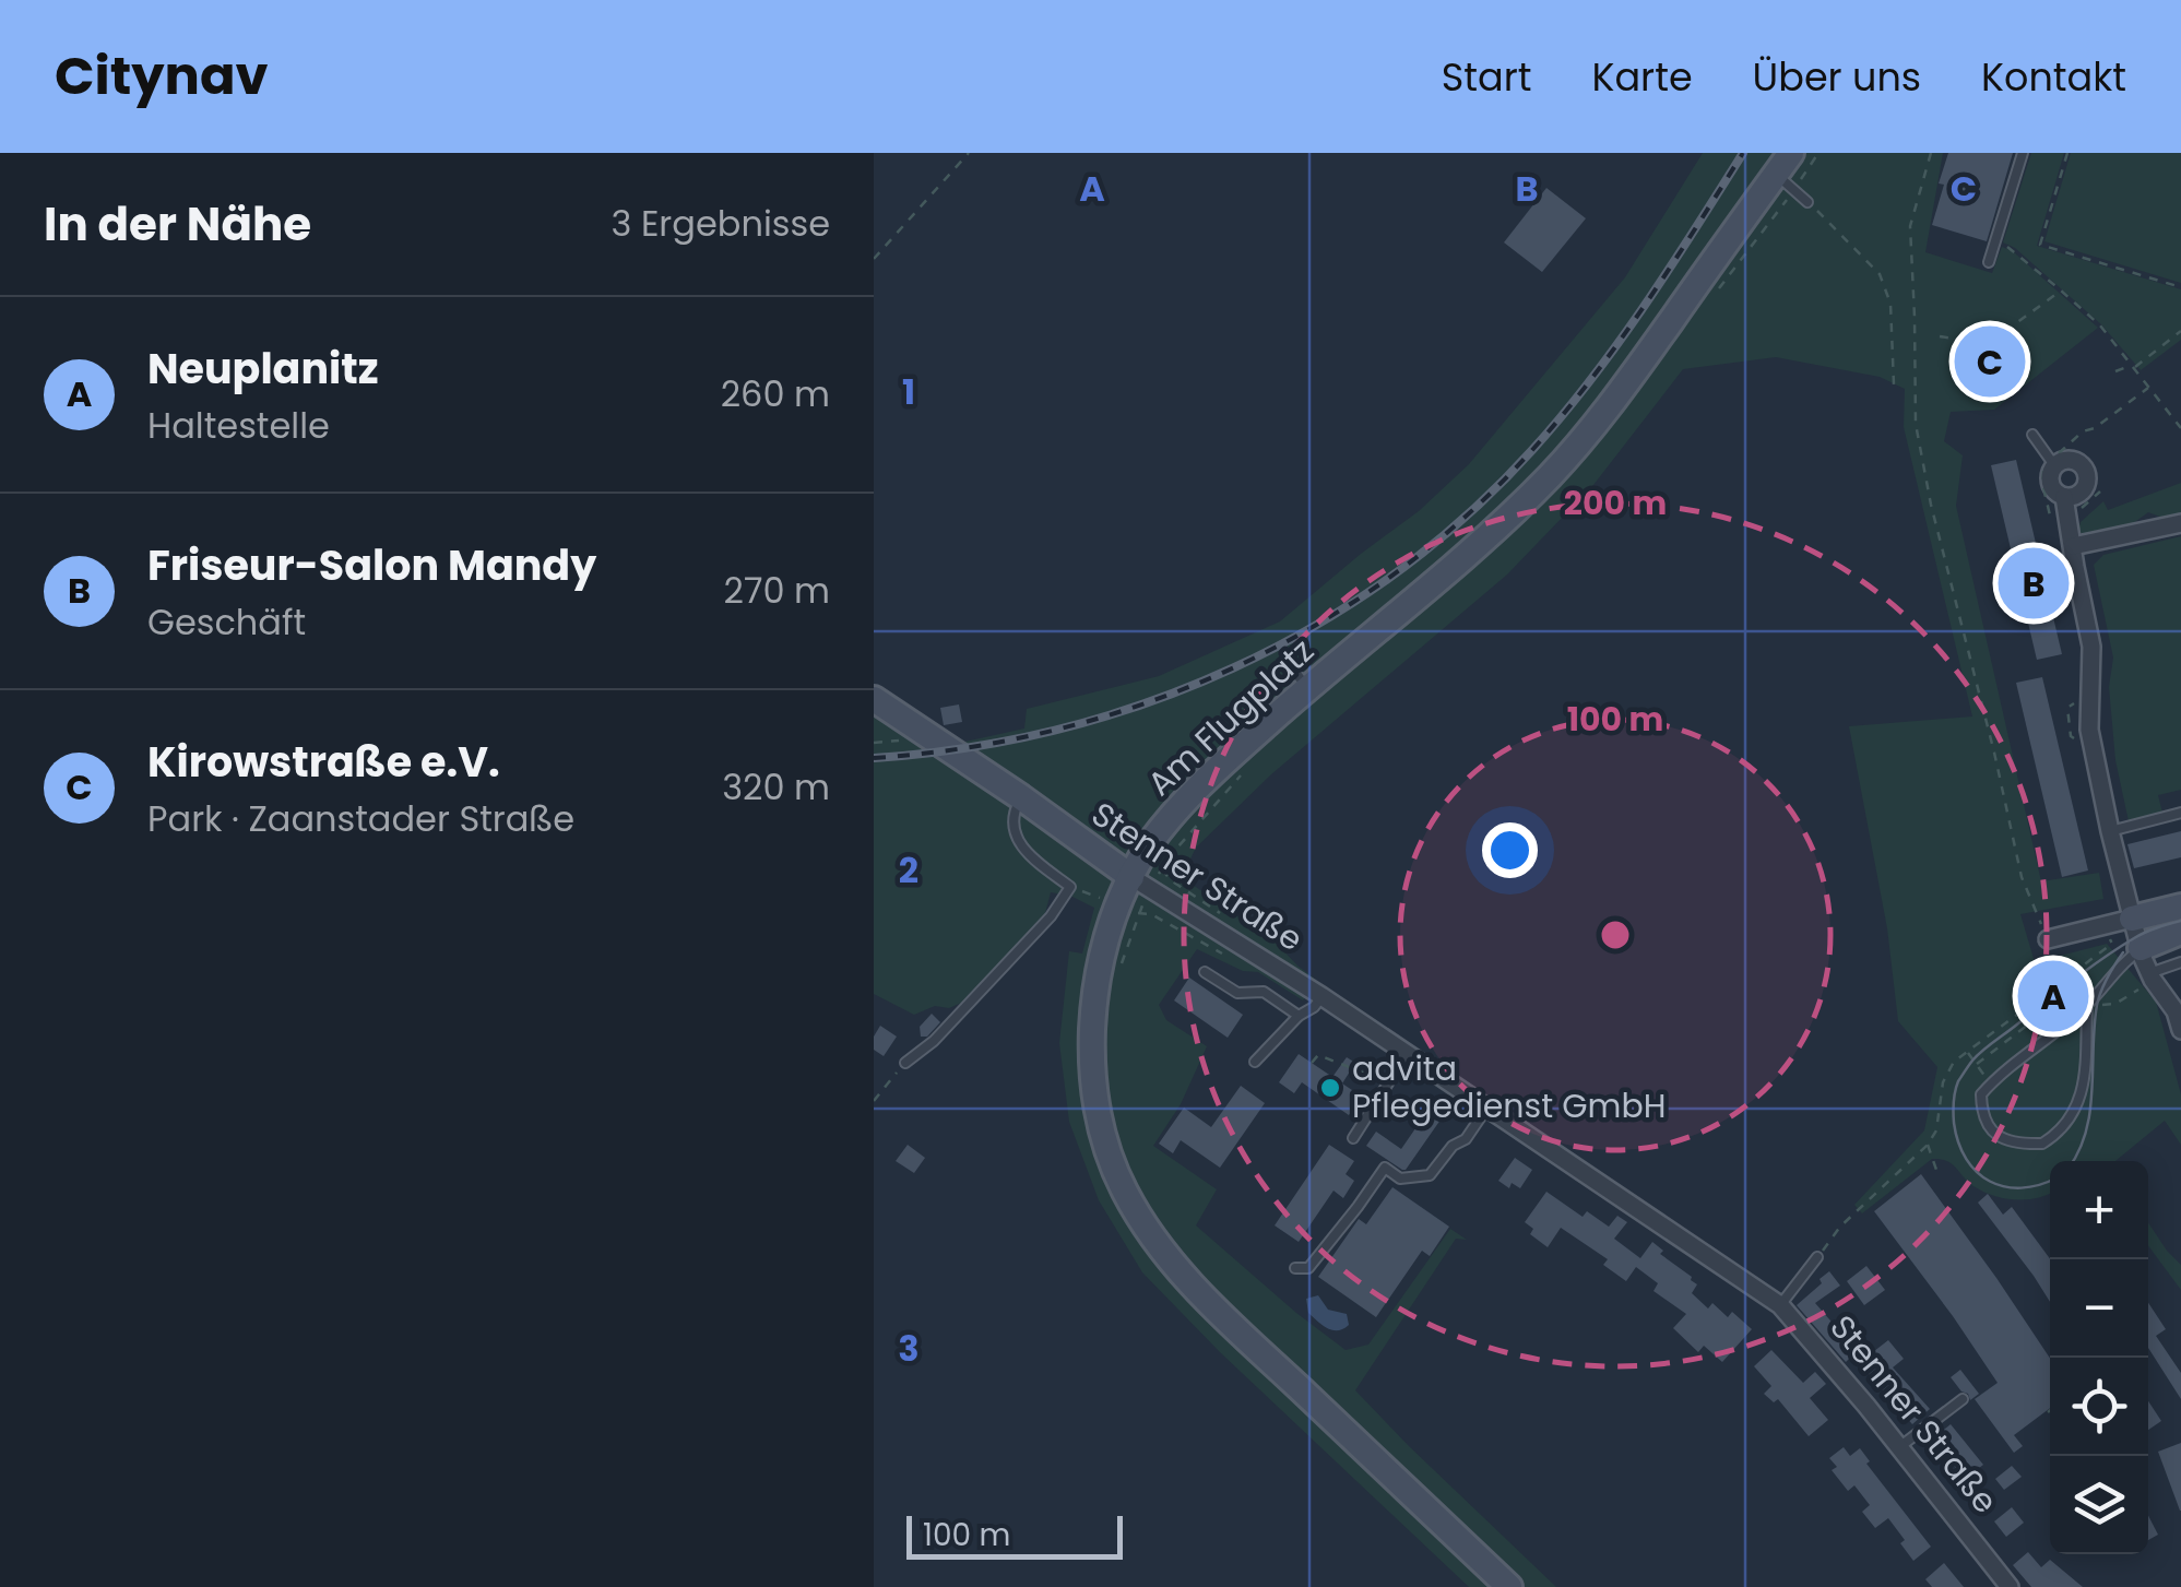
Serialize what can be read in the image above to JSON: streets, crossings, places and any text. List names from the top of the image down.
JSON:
{
  "streets": {
    "main road": ["Am Flugplatz", "Stenner Straße"]
  },
  "crossings": [
    ["Am Flugplatz", "Stenner Straße"]
  ],
  "places": ["advita Pflegedienst GmbH"],
  "scale_bar": "100 m",
  "page": {
    "header": "Citynav",
    "nav": [
      "Start",
      "Karte",
      "Über uns",
      "Kontakt"
    ],
    "heading": ["In der Nähe", "3 Ergebnisse"],
    "list": [
      {
        "mark": "A",
        "name": "Neuplanitz",
        "note": "Haltestelle",
        "value": "260 m"
      },
      {
        "mark": "B",
        "name": "Friseur-Salon Mandy",
        "note": "Geschäft",
        "value": "270 m"
      },
      {
        "mark": "C",
        "name": "Kirowstraße e.V.",
        "note": "Park · Zaanstader Straße",
        "value": "320 m"
      }
    ],
    "pins": ["C", "B", "A"],
    "map_buttons": ["+", "−"],
    "scale": "100 m"
  },
  "grid": {
    "columns": ["A", "B", "C"],
    "rows": ["1", "2", "3"]
  },
  "rings": ["200 m", "100 m"]
}
